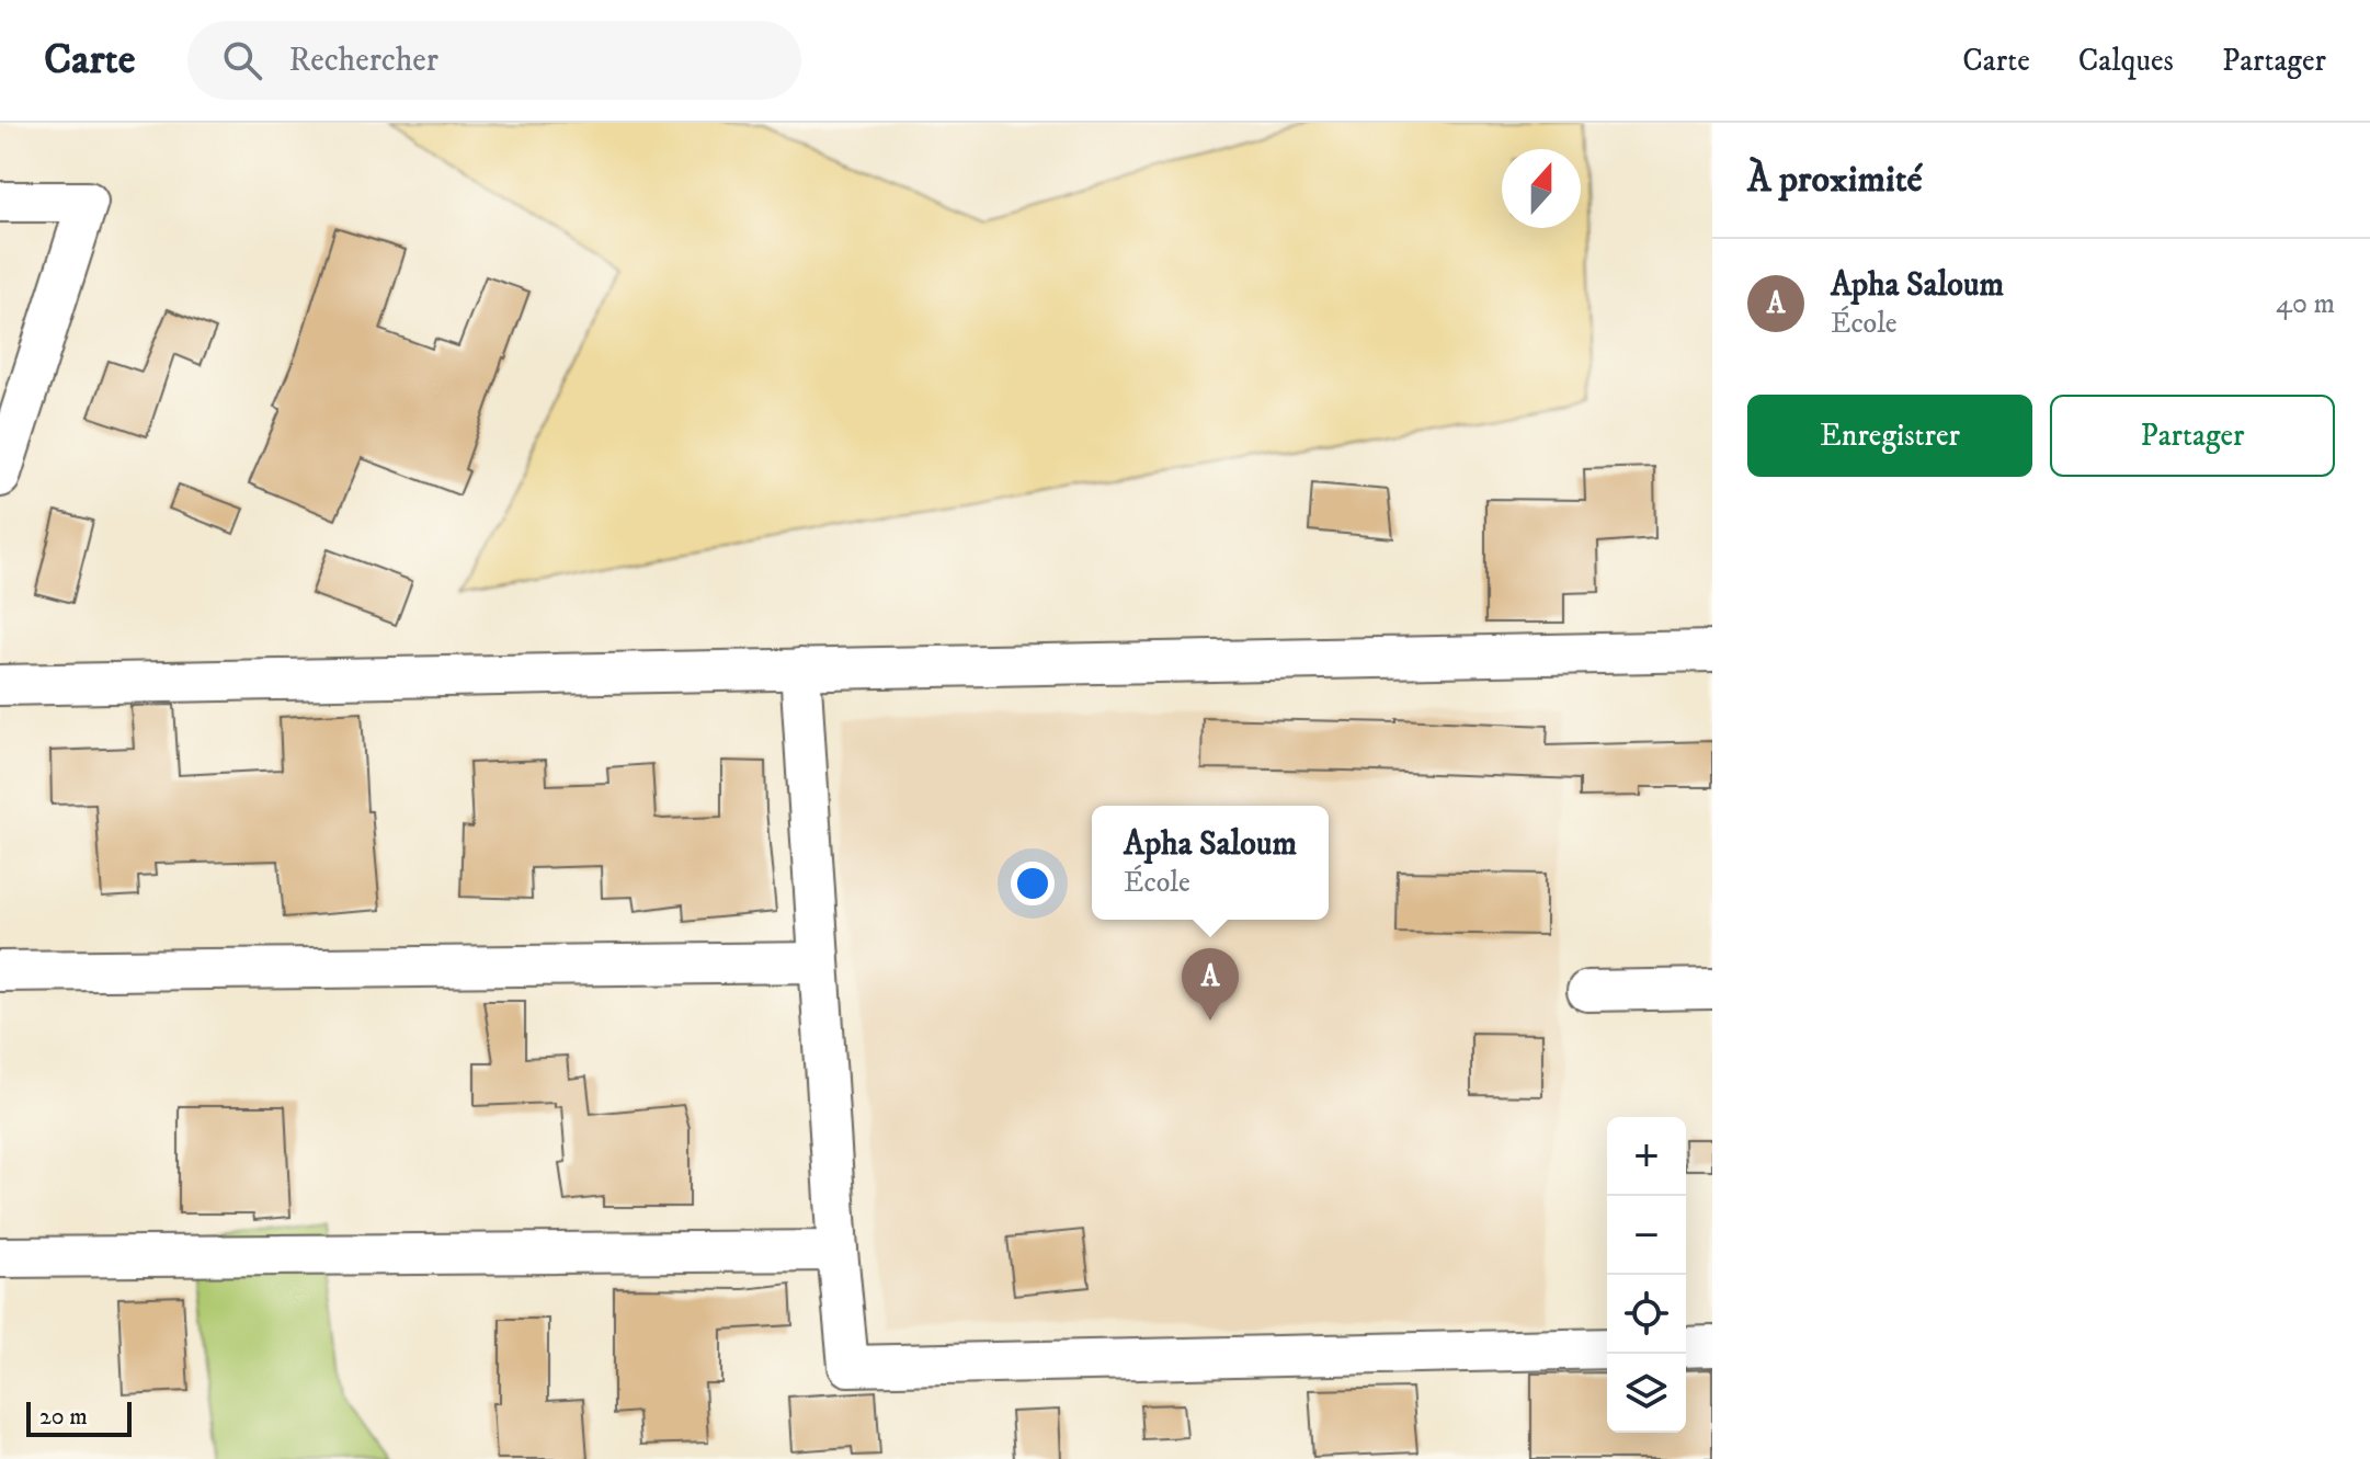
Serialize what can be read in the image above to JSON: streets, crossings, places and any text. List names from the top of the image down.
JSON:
{
  "scale_bar": "20 m",
  "north": "top",
  "page": {
    "header": "Carte",
    "search": "Rechercher",
    "nav": ["Carte", "Calques", "Partager"],
    "heading": "À proximité",
    "list": [
      {
        "mark": "A",
        "name": "Apha Saloum",
        "note": "École",
        "value": "40 m"
      }
    ],
    "buttons": ["Enregistrer", "Partager"],
    "popup": ["Apha Saloum", "École"],
    "pins": "A",
    "map_buttons": ["+", "−"],
    "scale": "20 m"
  }
}
